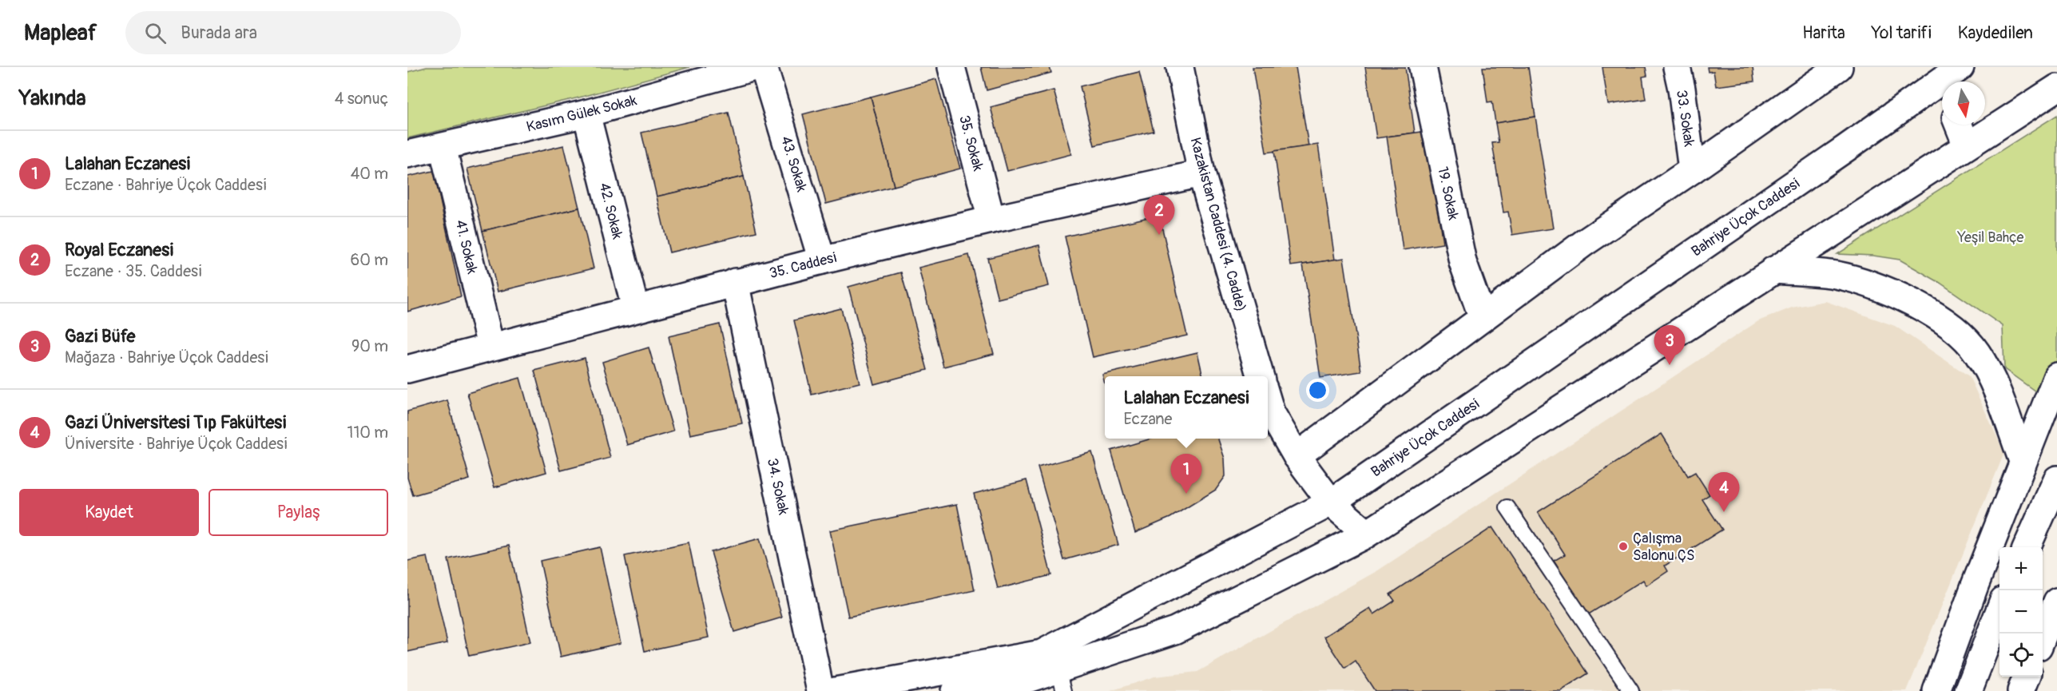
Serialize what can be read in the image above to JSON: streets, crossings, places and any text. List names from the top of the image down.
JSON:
{
  "streets": {
    "main road": [
      "Kasım Gülek Sokak",
      "33. Sokak",
      "35. Sokak",
      "43. Sokak",
      "19. Sokak",
      "42. Sokak",
      "Bahriye Üçok Caddesi",
      "Kazakistan Caddesi (4. Cadde)",
      "41. Sokak",
      "35. Caddesi",
      "34. Sokak"
    ]
  },
  "crossings": [
    ["Kasım Gülek Sokak", "42. Sokak"],
    ["Kasım Gülek Sokak", "41. Sokak"],
    ["35. Sokak", "35. Caddesi"],
    ["43. Sokak", "35. Caddesi"],
    ["42. Sokak", "35. Caddesi"],
    ["Kazakistan Caddesi (4. Cadde)", "35. Caddesi"],
    ["41. Sokak", "35. Caddesi"],
    ["35. Caddesi", "34. Sokak"]
  ],
  "parks": ["Yeşil Bahçe"],
  "places": ["Çalışma Salonu ÇS"],
  "north": "bottom",
  "page": {
    "header": "Mapleaf",
    "search": "Burada ara",
    "nav": ["Harita", "Yol tarifi", "Kaydedilen"],
    "heading": ["Yakında", "4 sonuç"],
    "list": [
      {
        "mark": "1",
        "name": "Lalahan Eczanesi",
        "note": "Eczane · Bahriye Üçok Caddesi",
        "value": "40 m"
      },
      {
        "mark": "2",
        "name": "Royal Eczanesi",
        "note": "Eczane · 35. Caddesi",
        "value": "60 m"
      },
      {
        "mark": "3",
        "name": "Gazi Büfe",
        "note": "Mağaza · Bahriye Üçok Caddesi",
        "value": "90 m"
      },
      {
        "mark": "4",
        "name": "Gazi Üniversitesi Tıp Fakültesi",
        "note": "Üniversite · Bahriye Üçok Caddesi",
        "value": "110 m"
      }
    ],
    "pins": [
      "2",
      "3",
      "1",
      "4"
    ],
    "popup": ["Lalahan Eczanesi", "Eczane"],
    "buttons": ["Kaydet", "Paylaş"],
    "map_buttons": ["+", "−"]
  }
}
